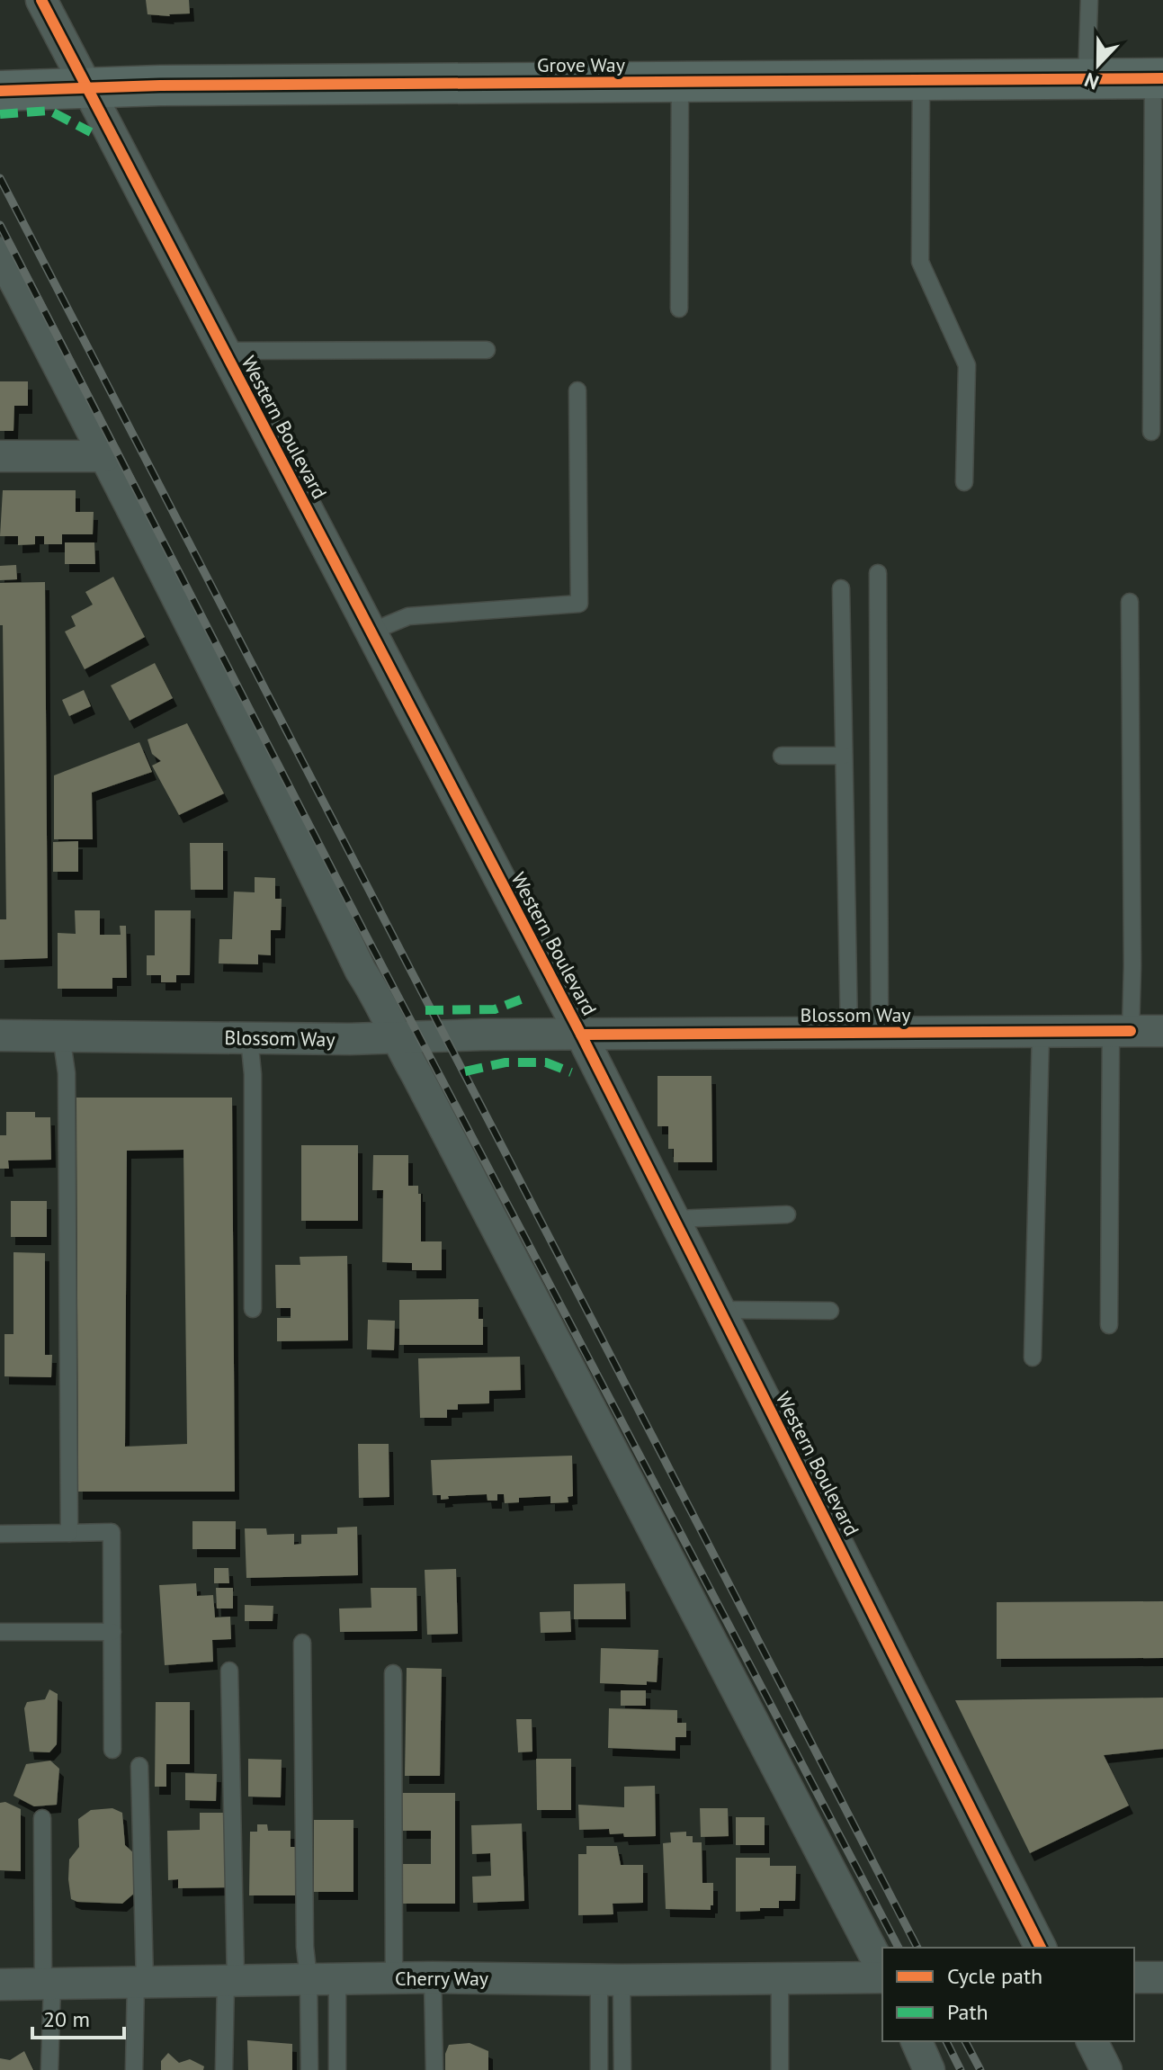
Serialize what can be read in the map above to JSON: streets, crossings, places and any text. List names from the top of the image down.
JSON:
{
  "streets": {
    "street": [
      "Grove Way",
      "Western Boulevard",
      "Blossom Way",
      "Cherry Way"
    ]
  },
  "crossings": [
    ["Grove Way", "Western Boulevard"],
    ["Western Boulevard", "Blossom Way"]
  ],
  "legend": ["Cycle path", "Path"],
  "scale_bar": "20 m",
  "north": "bottom"
}
